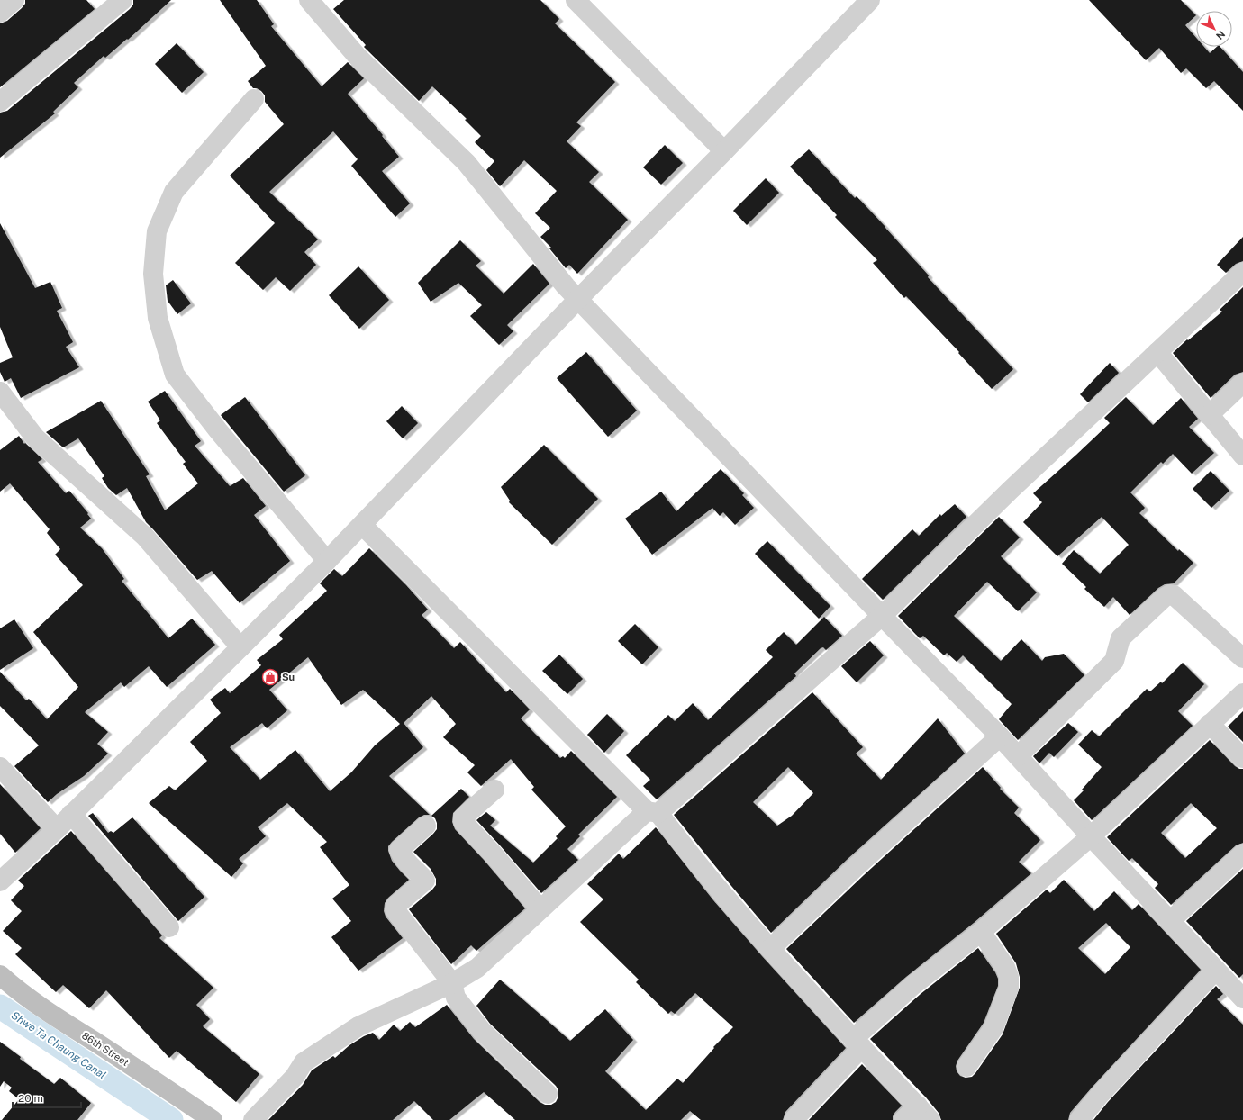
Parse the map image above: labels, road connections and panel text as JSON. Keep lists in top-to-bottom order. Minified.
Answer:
{"streets":{"main road":["86th Street"]},"water":["Shwe Ta Chaung Canal"],"places":{"shop":["Su"]},"scale_bar":"20 m","north":"bottom right"}
